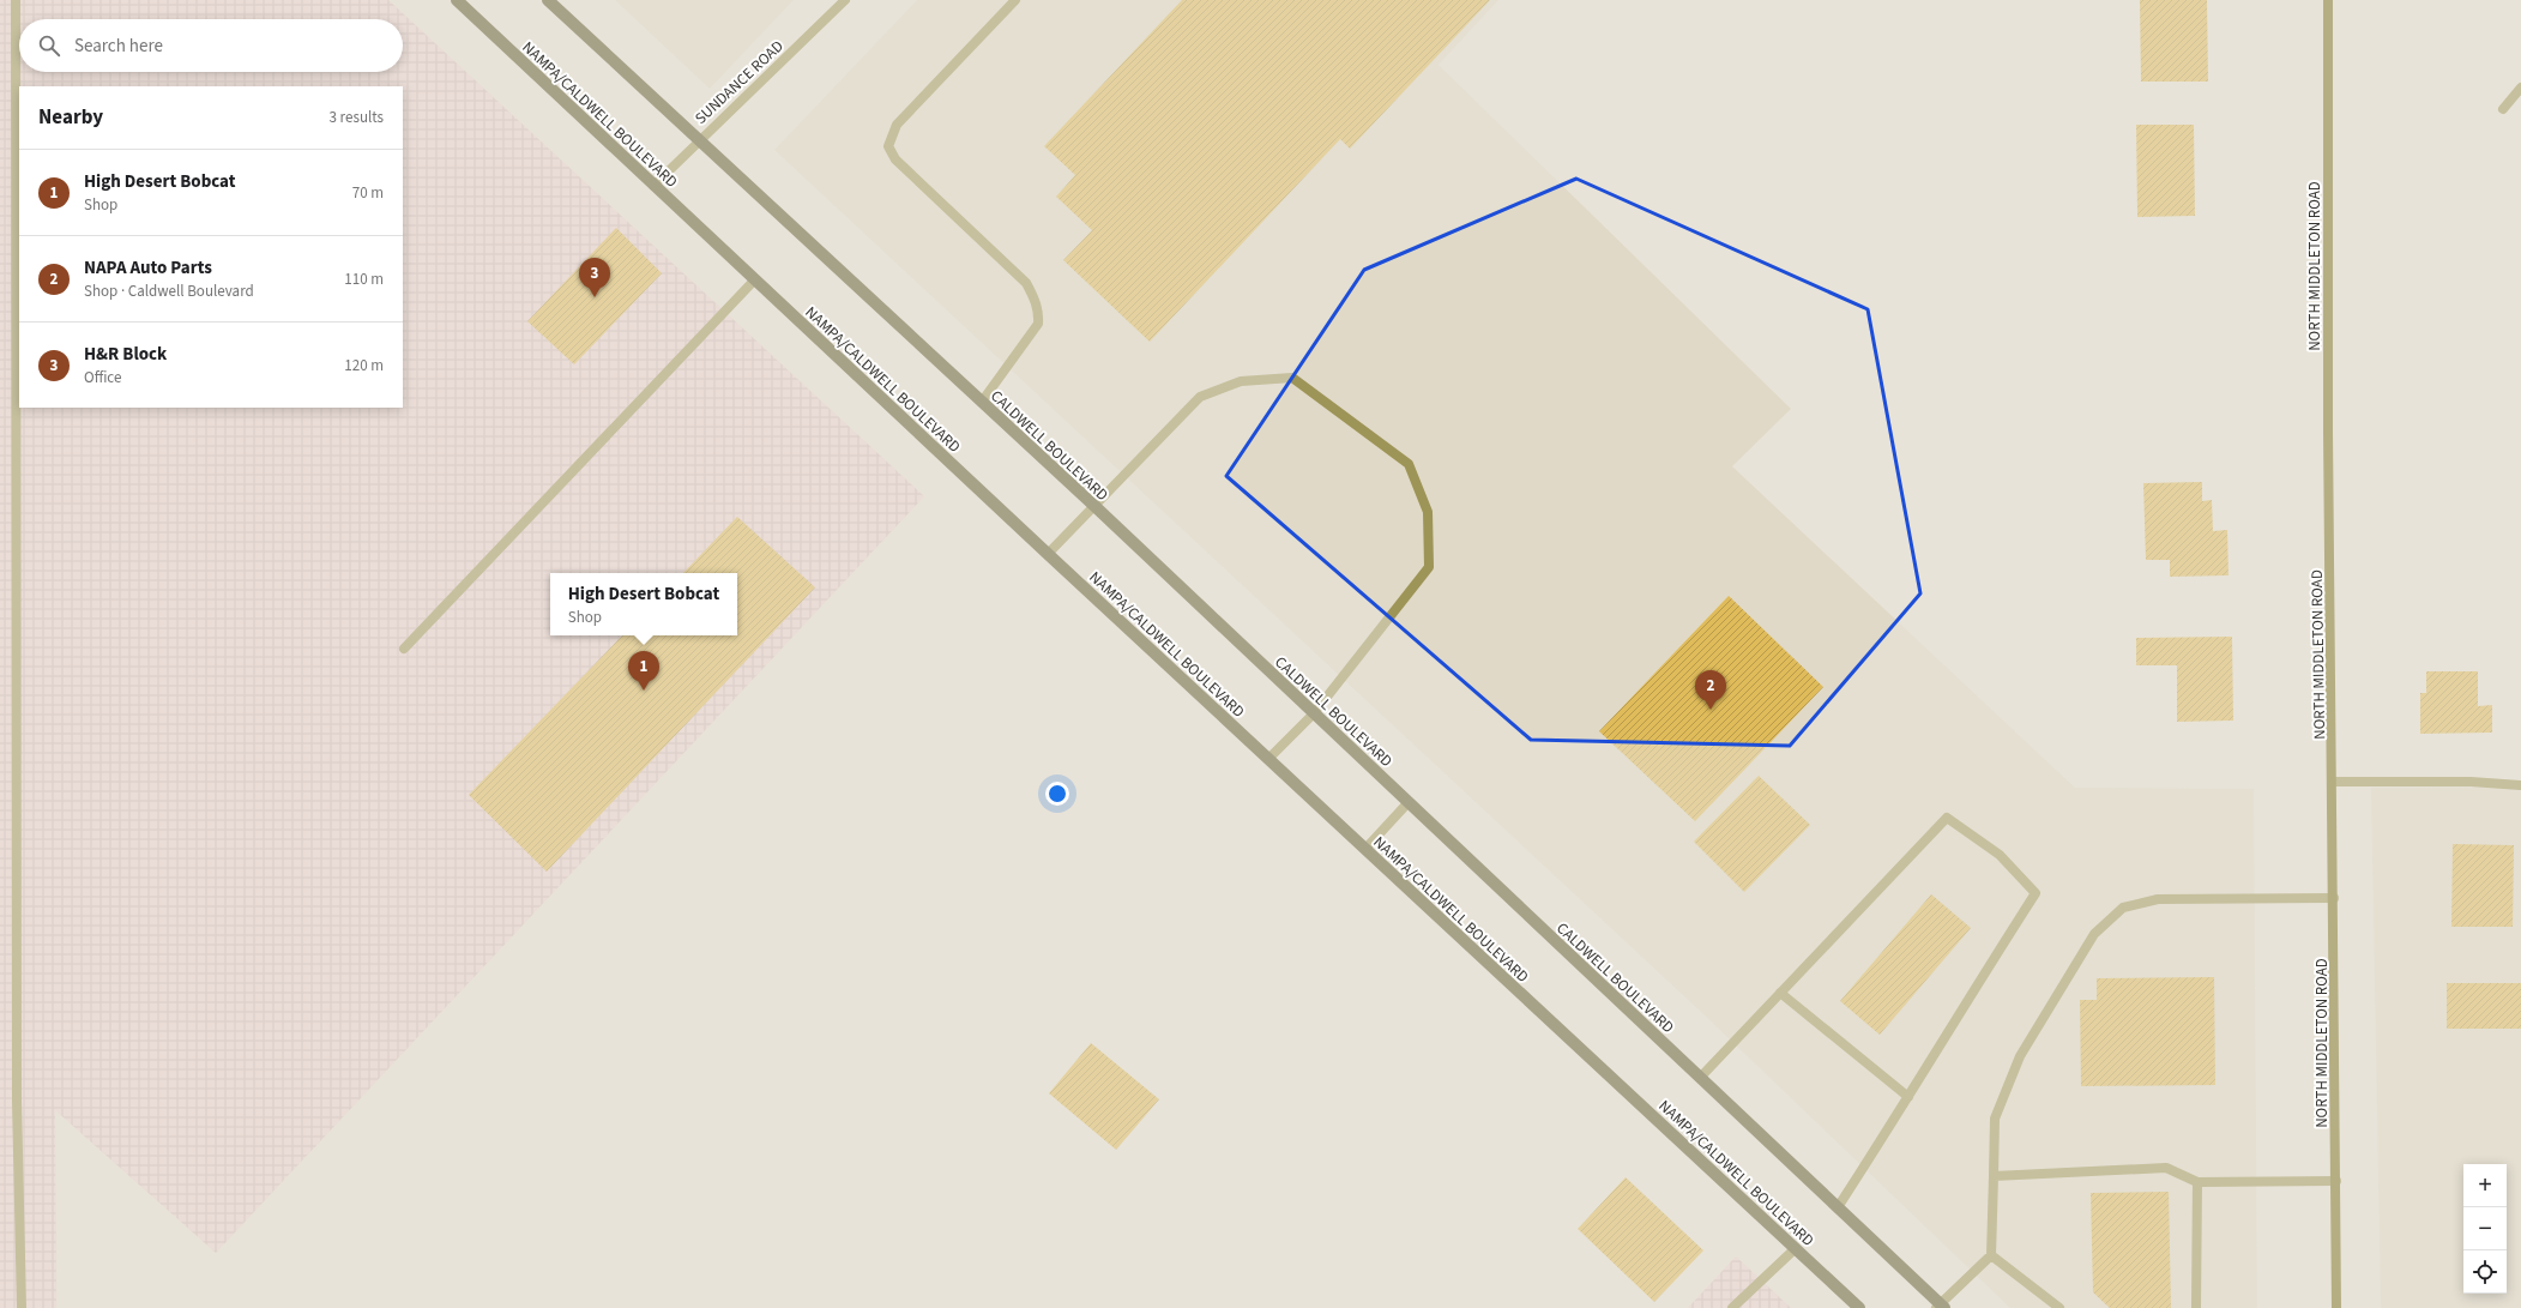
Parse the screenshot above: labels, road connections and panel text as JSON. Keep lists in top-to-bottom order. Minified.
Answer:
{"streets":{"main road":["NAMPA/CALDWELL BOULEVARD","CALDWELL BOULEVARD"],"street":["SUNDANCE ROAD","NORTH MIDDLETON ROAD"]},"crossings":[["SUNDANCE ROAD","NAMPA/CALDWELL BOULEVARD"],["SUNDANCE ROAD","CALDWELL BOULEVARD"]],"page":{"search":"Search here","heading":["Nearby","3 results"],"list":[{"mark":"1","name":"High Desert Bobcat","note":"Shop","value":"70 m"},{"mark":"2","name":"NAPA Auto Parts","note":"Shop · Caldwell Boulevard","value":"110 m"},{"mark":"3","name":"H&R Block","note":"Office","value":"120 m"}],"pins":["3","1","2"],"popup":["High Desert Bobcat","Shop"],"map_buttons":["+","−"]}}
